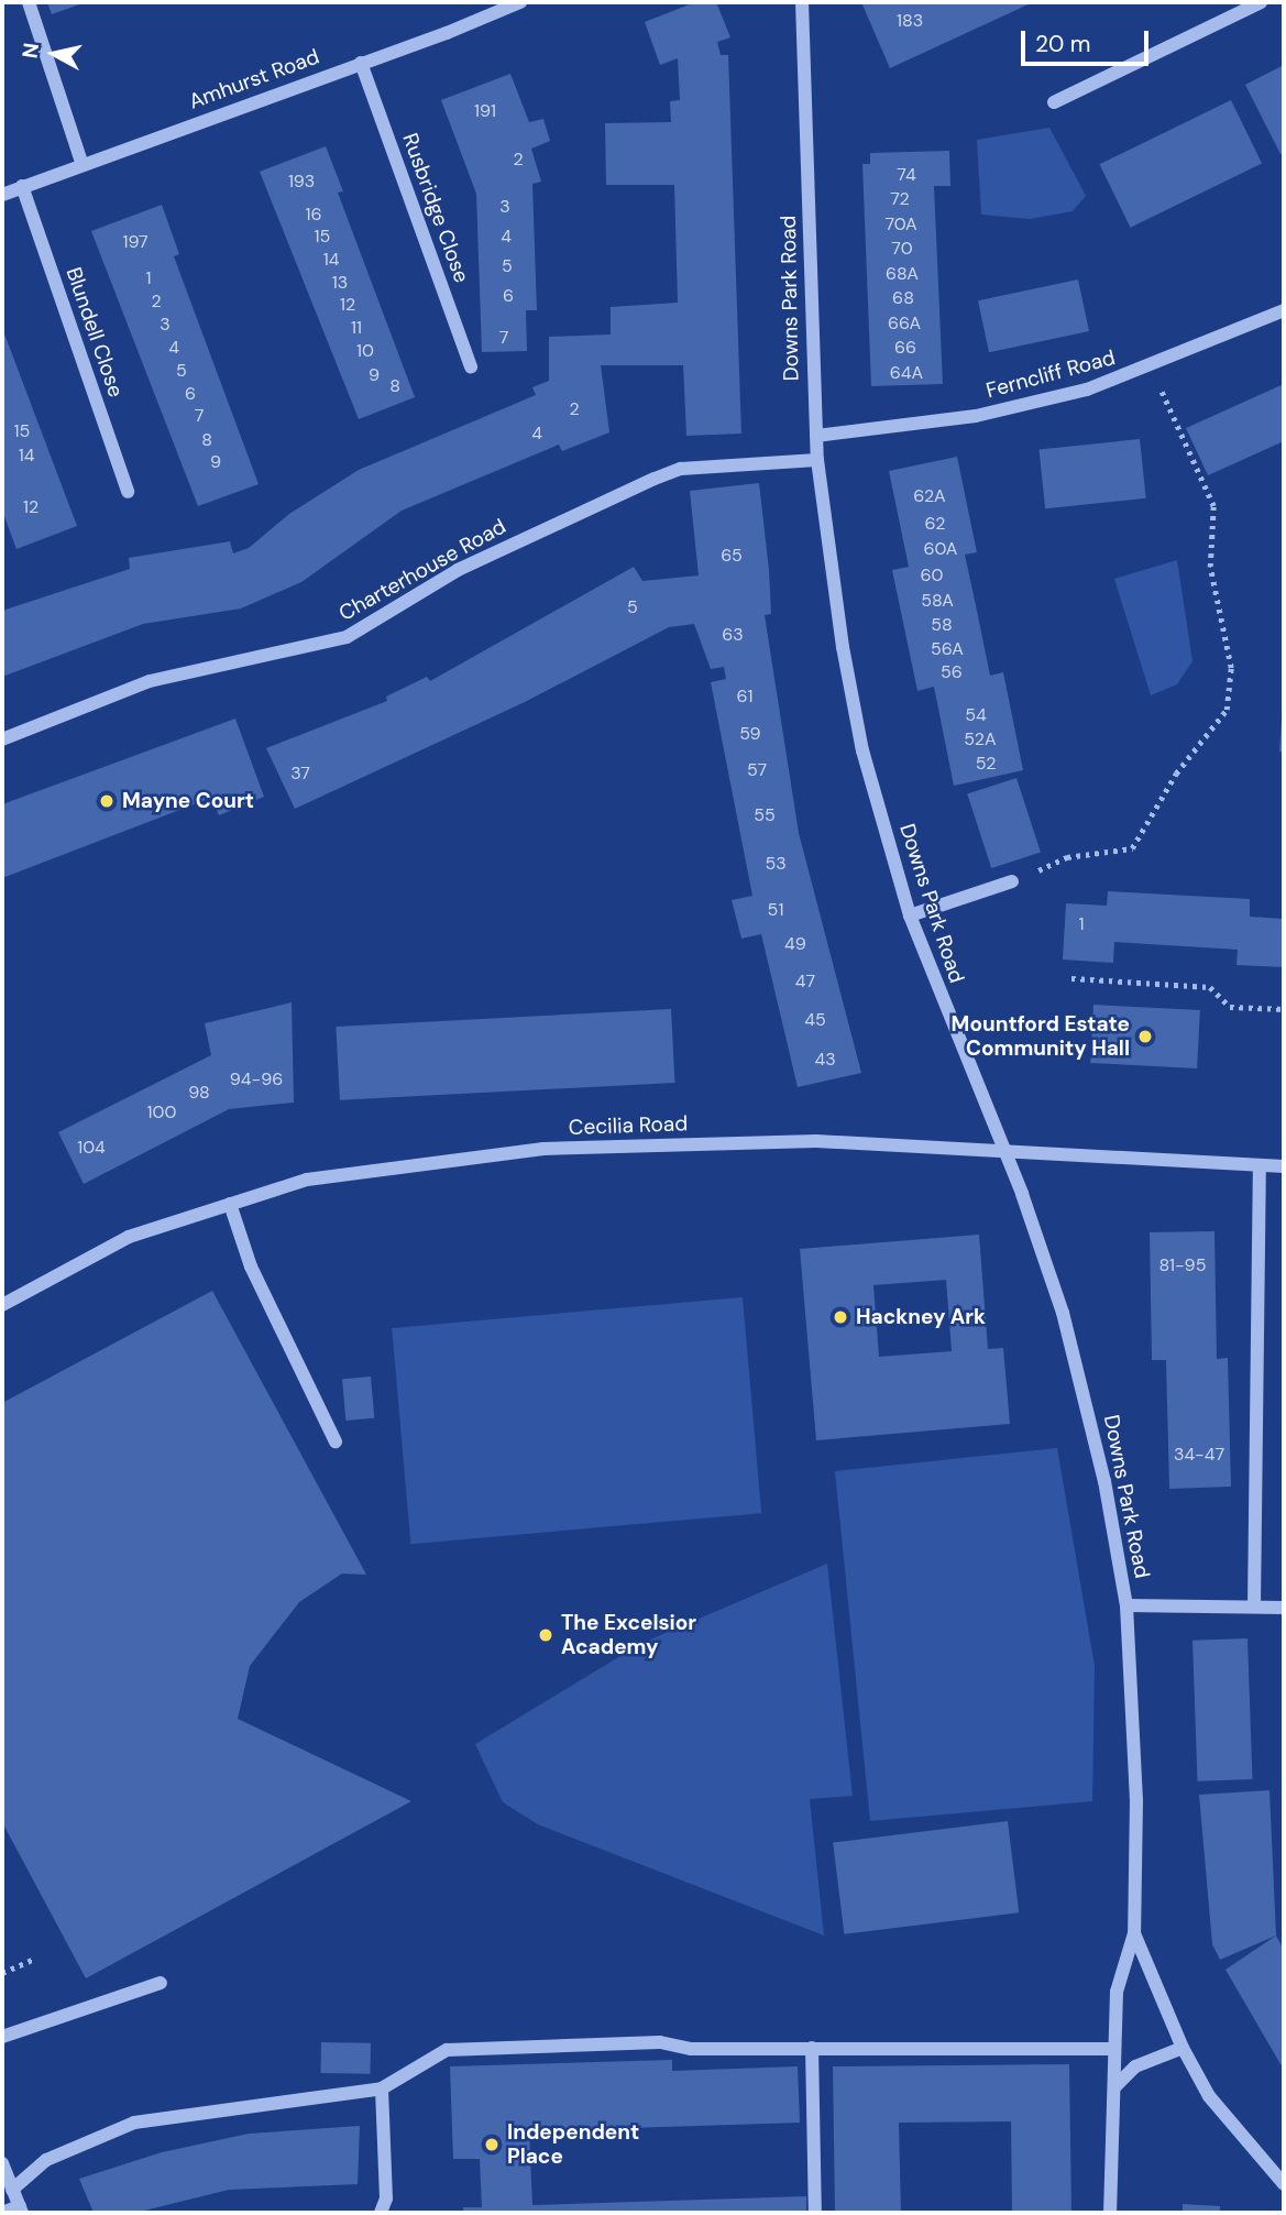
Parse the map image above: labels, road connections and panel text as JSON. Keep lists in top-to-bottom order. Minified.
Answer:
{"streets":{"street":["Amhurst Road","Rusbridge Close","Downs Park Road","Blundell Close","Ferncliff Road","Charterhouse Road","Cecilia Road"]},"crossings":[["Amhurst Road","Rusbridge Close"],["Amhurst Road","Blundell Close"],["Downs Park Road","Ferncliff Road"],["Downs Park Road","Charterhouse Road"],["Downs Park Road","Cecilia Road"]],"places":["Mayne Court","Mountford Estate Community Hall","Hackney Ark","The Excelsior Academy","Independent Place"],"house_numbers":["183","191","2","74","193","72","3","16","70A","15","4","197","70","14","5","68A","1","13","6","68","2","12","66A","3","11","7","4","66","10","5","64A","9","8","6","2","7","15","4","8","14","9","62A","12","62","60A","65","60","58A","5","58","63","56A","56","61","54","59","52A","52","57","37","55","53","51","1","49","47","45","43","94-96","98","100","104","81-95","34-47"],"scale_bar":"20 m","north":"left"}
